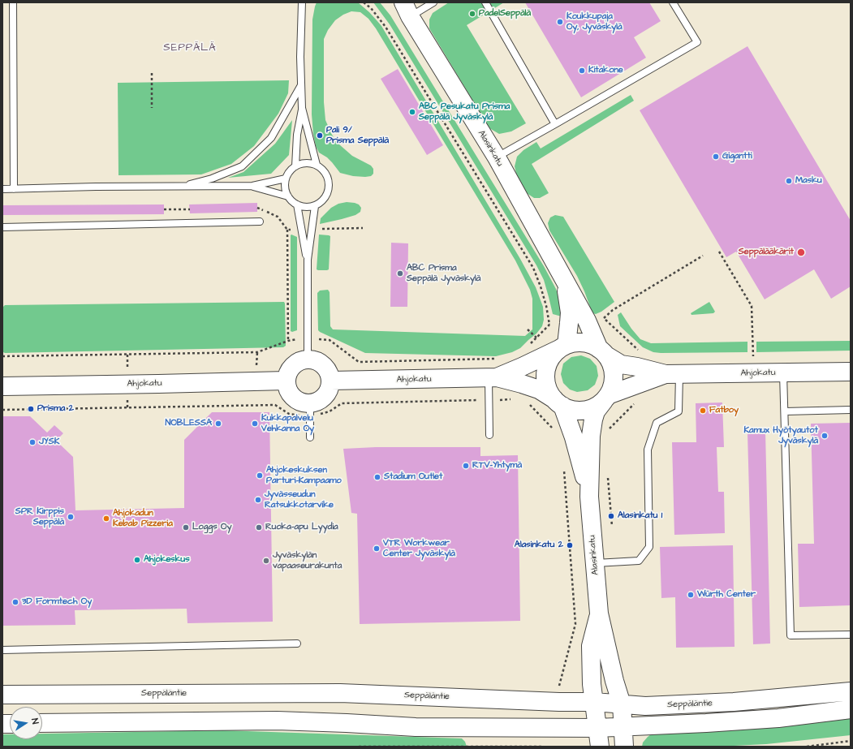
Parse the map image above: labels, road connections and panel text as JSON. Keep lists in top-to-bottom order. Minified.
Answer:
{"streets":{"street":["Alasinkatu","Ahjokatu","Seppäläntie"]},"crossings":[["Alasinkatu","Ahjokatu"],["Alasinkatu","Seppäläntie"]],"districts":["SEPPÄLÄ"],"places":["PadelSeppälä","Koukkupaja Oy, Jyväskylä","Kitakone","ABC Pesukatu Prisma Seppälä Jyväskylä","Pali 9/ Prisma Seppälä","Gigantti","Masku","Seppälääkärit","ABC Prisma Seppälä Jyväskylä","Prisma 2","Fatboy","NOBLESSA","Kukkapalvelu Vehkanna Oy","Kamux Hyötyautot Jyväskylä","JYSK","RTV-Yhtymä","Ahjokeskuksen Parturi-Kampaamo","Stadium Outlet","Jyvässeudun Ratsukkotarvike","Alasinkatu 1","SPR Kirppis Seppälä","Ahjokadun Kebab Pizzeria","Loggs Oy","Ruoka-apu Lyydia","Alasinkatu 2","VTR Workwear Center Jyväskylä","Ahjokeskus","Jyväskylän vapaaseurakunta","Würth Center","3D Formtech Oy"],"north":"right"}
